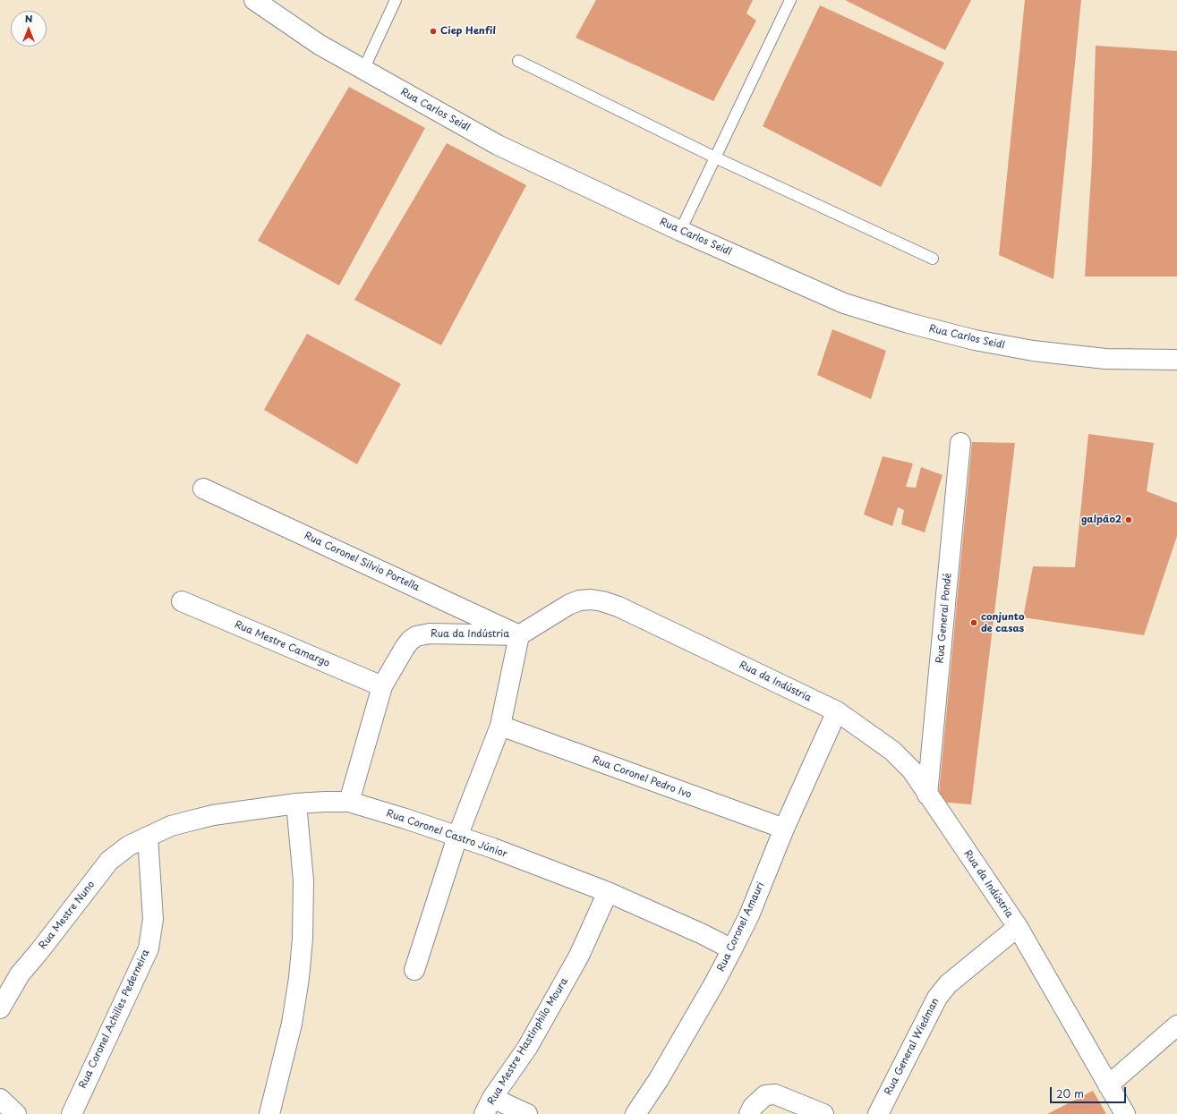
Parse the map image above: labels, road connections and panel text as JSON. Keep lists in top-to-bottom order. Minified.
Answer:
{"streets":{"street":["Rua Carlos Seidl","Rua Coronel Silvio Portella","Rua General Pondé","Rua da Indústria","Rua Mestre Camargo","Rua Coronel Pedro Ivo","Rua Coronel Castro Júnior","Rua Mestre Nuno","Rua Coronel Amauri","Rua Coronel Achilles Pederneira","Rua Mestre Hastinphilo Moura","Rua General Wiedman"]},"crossings":[["Rua Coronel Silvio Portella","Rua da Indústria"],["Rua General Pondé","Rua da Indústria"],["Rua da Indústria","Rua Mestre Camargo"],["Rua da Indústria","Rua Coronel Castro Júnior"],["Rua da Indústria","Rua Coronel Amauri"],["Rua da Indústria","Rua General Wiedman"],["Rua Coronel Pedro Ivo","Rua Coronel Amauri"],["Rua Coronel Castro Júnior","Rua Mestre Nuno"],["Rua Coronel Castro Júnior","Rua Coronel Amauri"],["Rua Coronel Castro Júnior","Rua Coronel Achilles Pederneira"],["Rua Coronel Castro Júnior","Rua Mestre Hastinphilo Moura"],["Rua Mestre Nuno","Rua Coronel Achilles Pederneira"]],"places":["Ciep Henfil","galpão2","conjunto de casas"],"scale_bar":"20 m","north":"top"}
